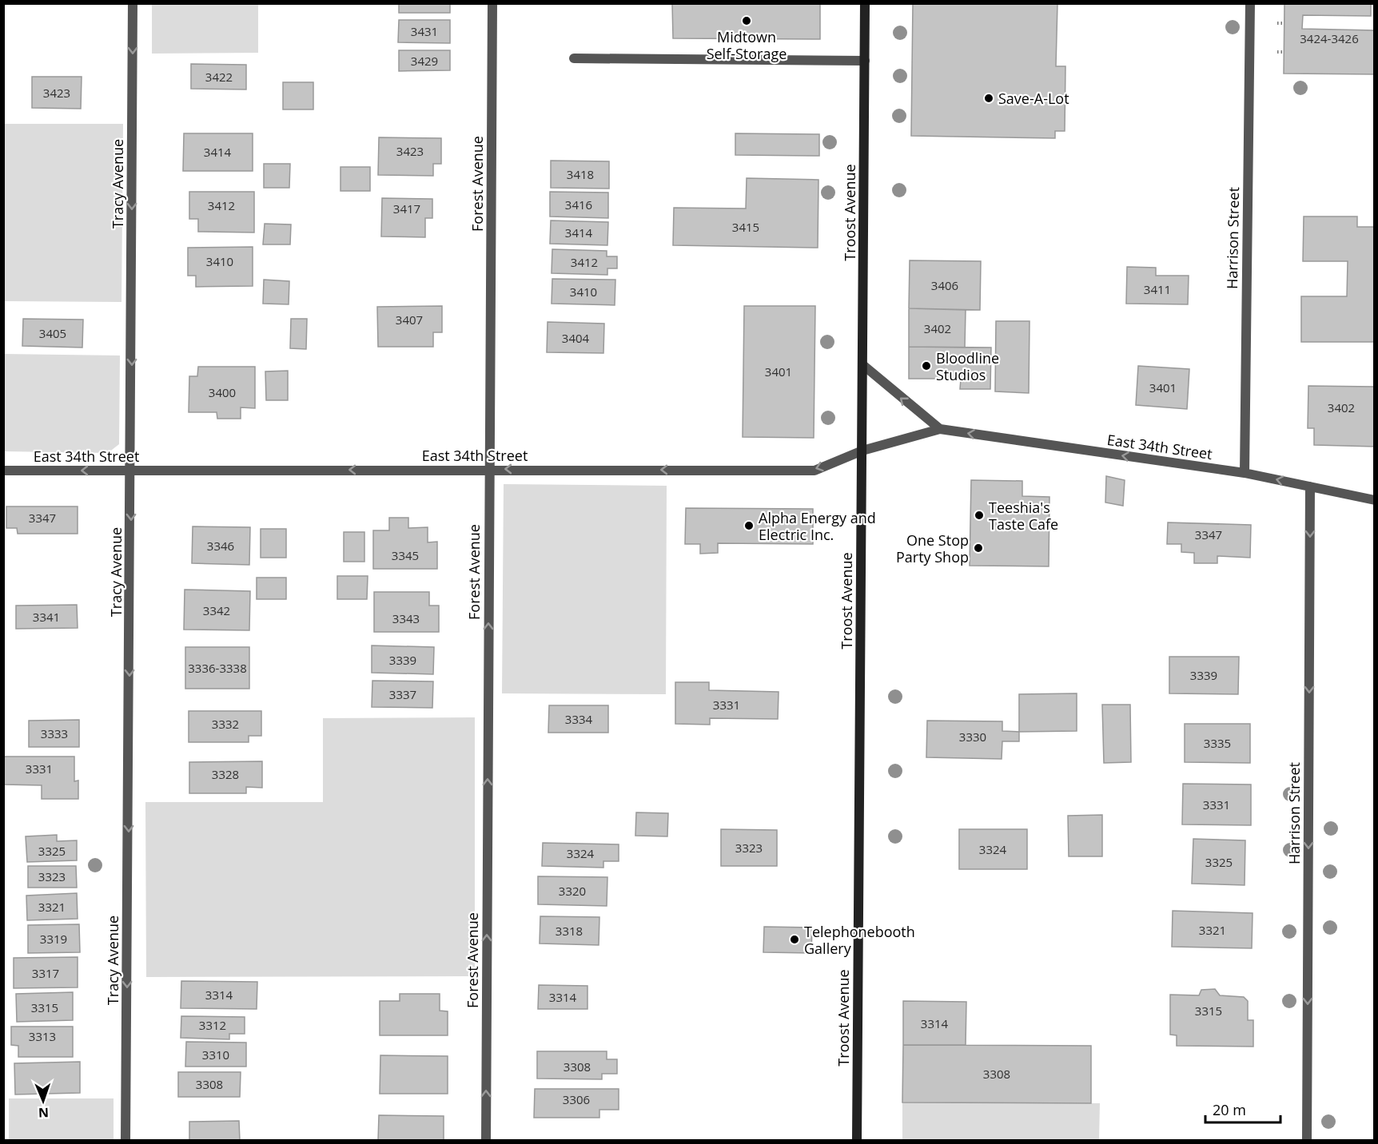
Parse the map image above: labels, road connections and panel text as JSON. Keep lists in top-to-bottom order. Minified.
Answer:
{"streets":{"main road":["Troost Avenue"],"street":["Tracy Avenue","Forest Avenue","Harrison Street","East 34th Street"]},"crossings":[["Tracy Avenue","East 34th Street"],["Forest Avenue","East 34th Street"],["Troost Avenue","East 34th Street"],["Harrison Street","East 34th Street"]],"one_way":["Tracy Avenue","Forest Avenue","Harrison Street","East 34th Street"],"places":["Midtown Self-Storage","Save-A-Lot","Bloodline Studios","Teeshia's Taste Cafe","Alpha Energy and Electric Inc.","One Stop Party Shop","Telephonebooth Gallery"],"house_numbers":["3431","3424-3426","3429","3422","3423","3423","3414","3418","3416","3412","3417","3415","3414","3410","3412","3406","3411","3410","3407","3402","3405","3404","3401","3401","3400","3402","3347","3347","3346","3345","3342","3341","3343","3339","3336-3338","3339","3337","3331","3334","3332","3333","3330","3335","3331","3328","3331","3323","3324","3325","3324","3325","3323","3320","3321","3321","3318","3319","3317","3314","3314","3315","3315","3314","3312","3313","3310","3308","3308","3308","3306"],"scale_bar":"20 m","north":"bottom"}
